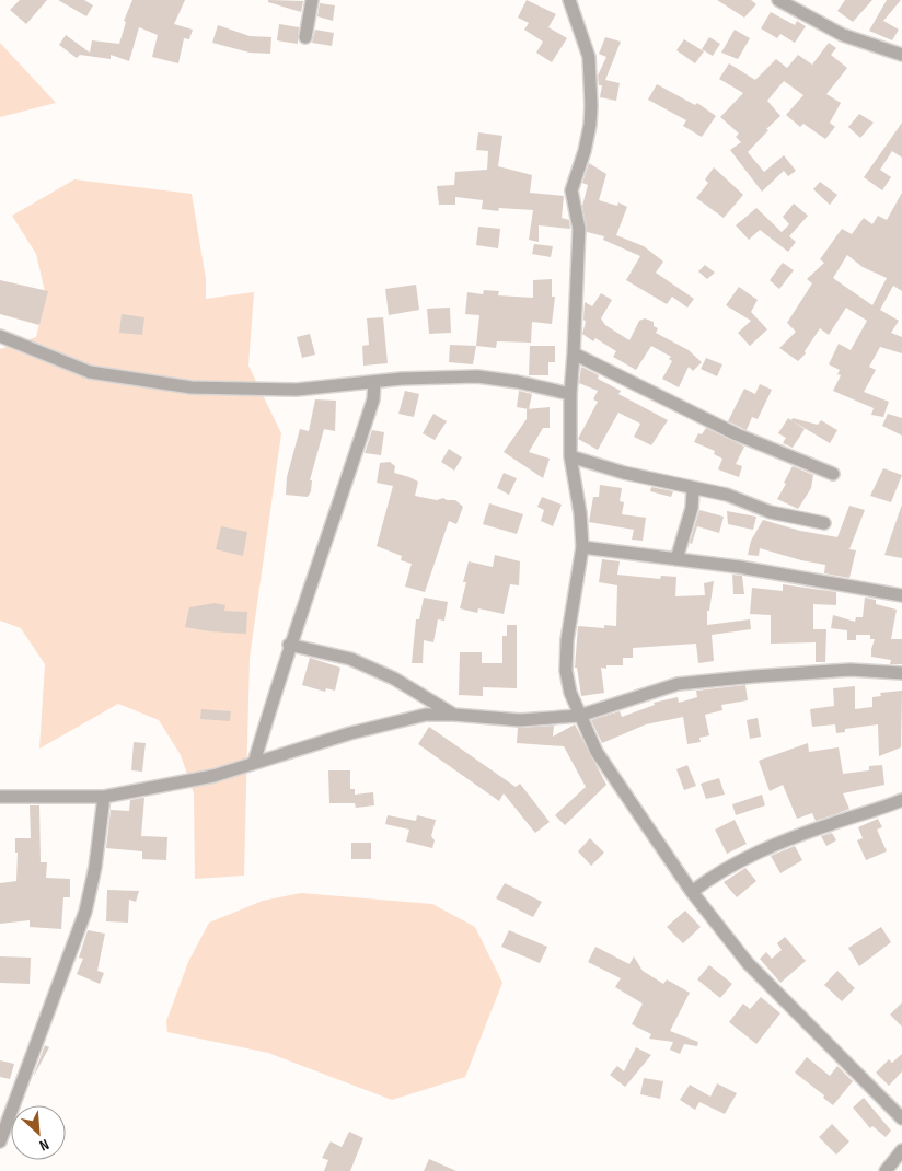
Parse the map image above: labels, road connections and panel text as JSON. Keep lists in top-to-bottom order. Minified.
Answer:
{"north":"bottom right"}
